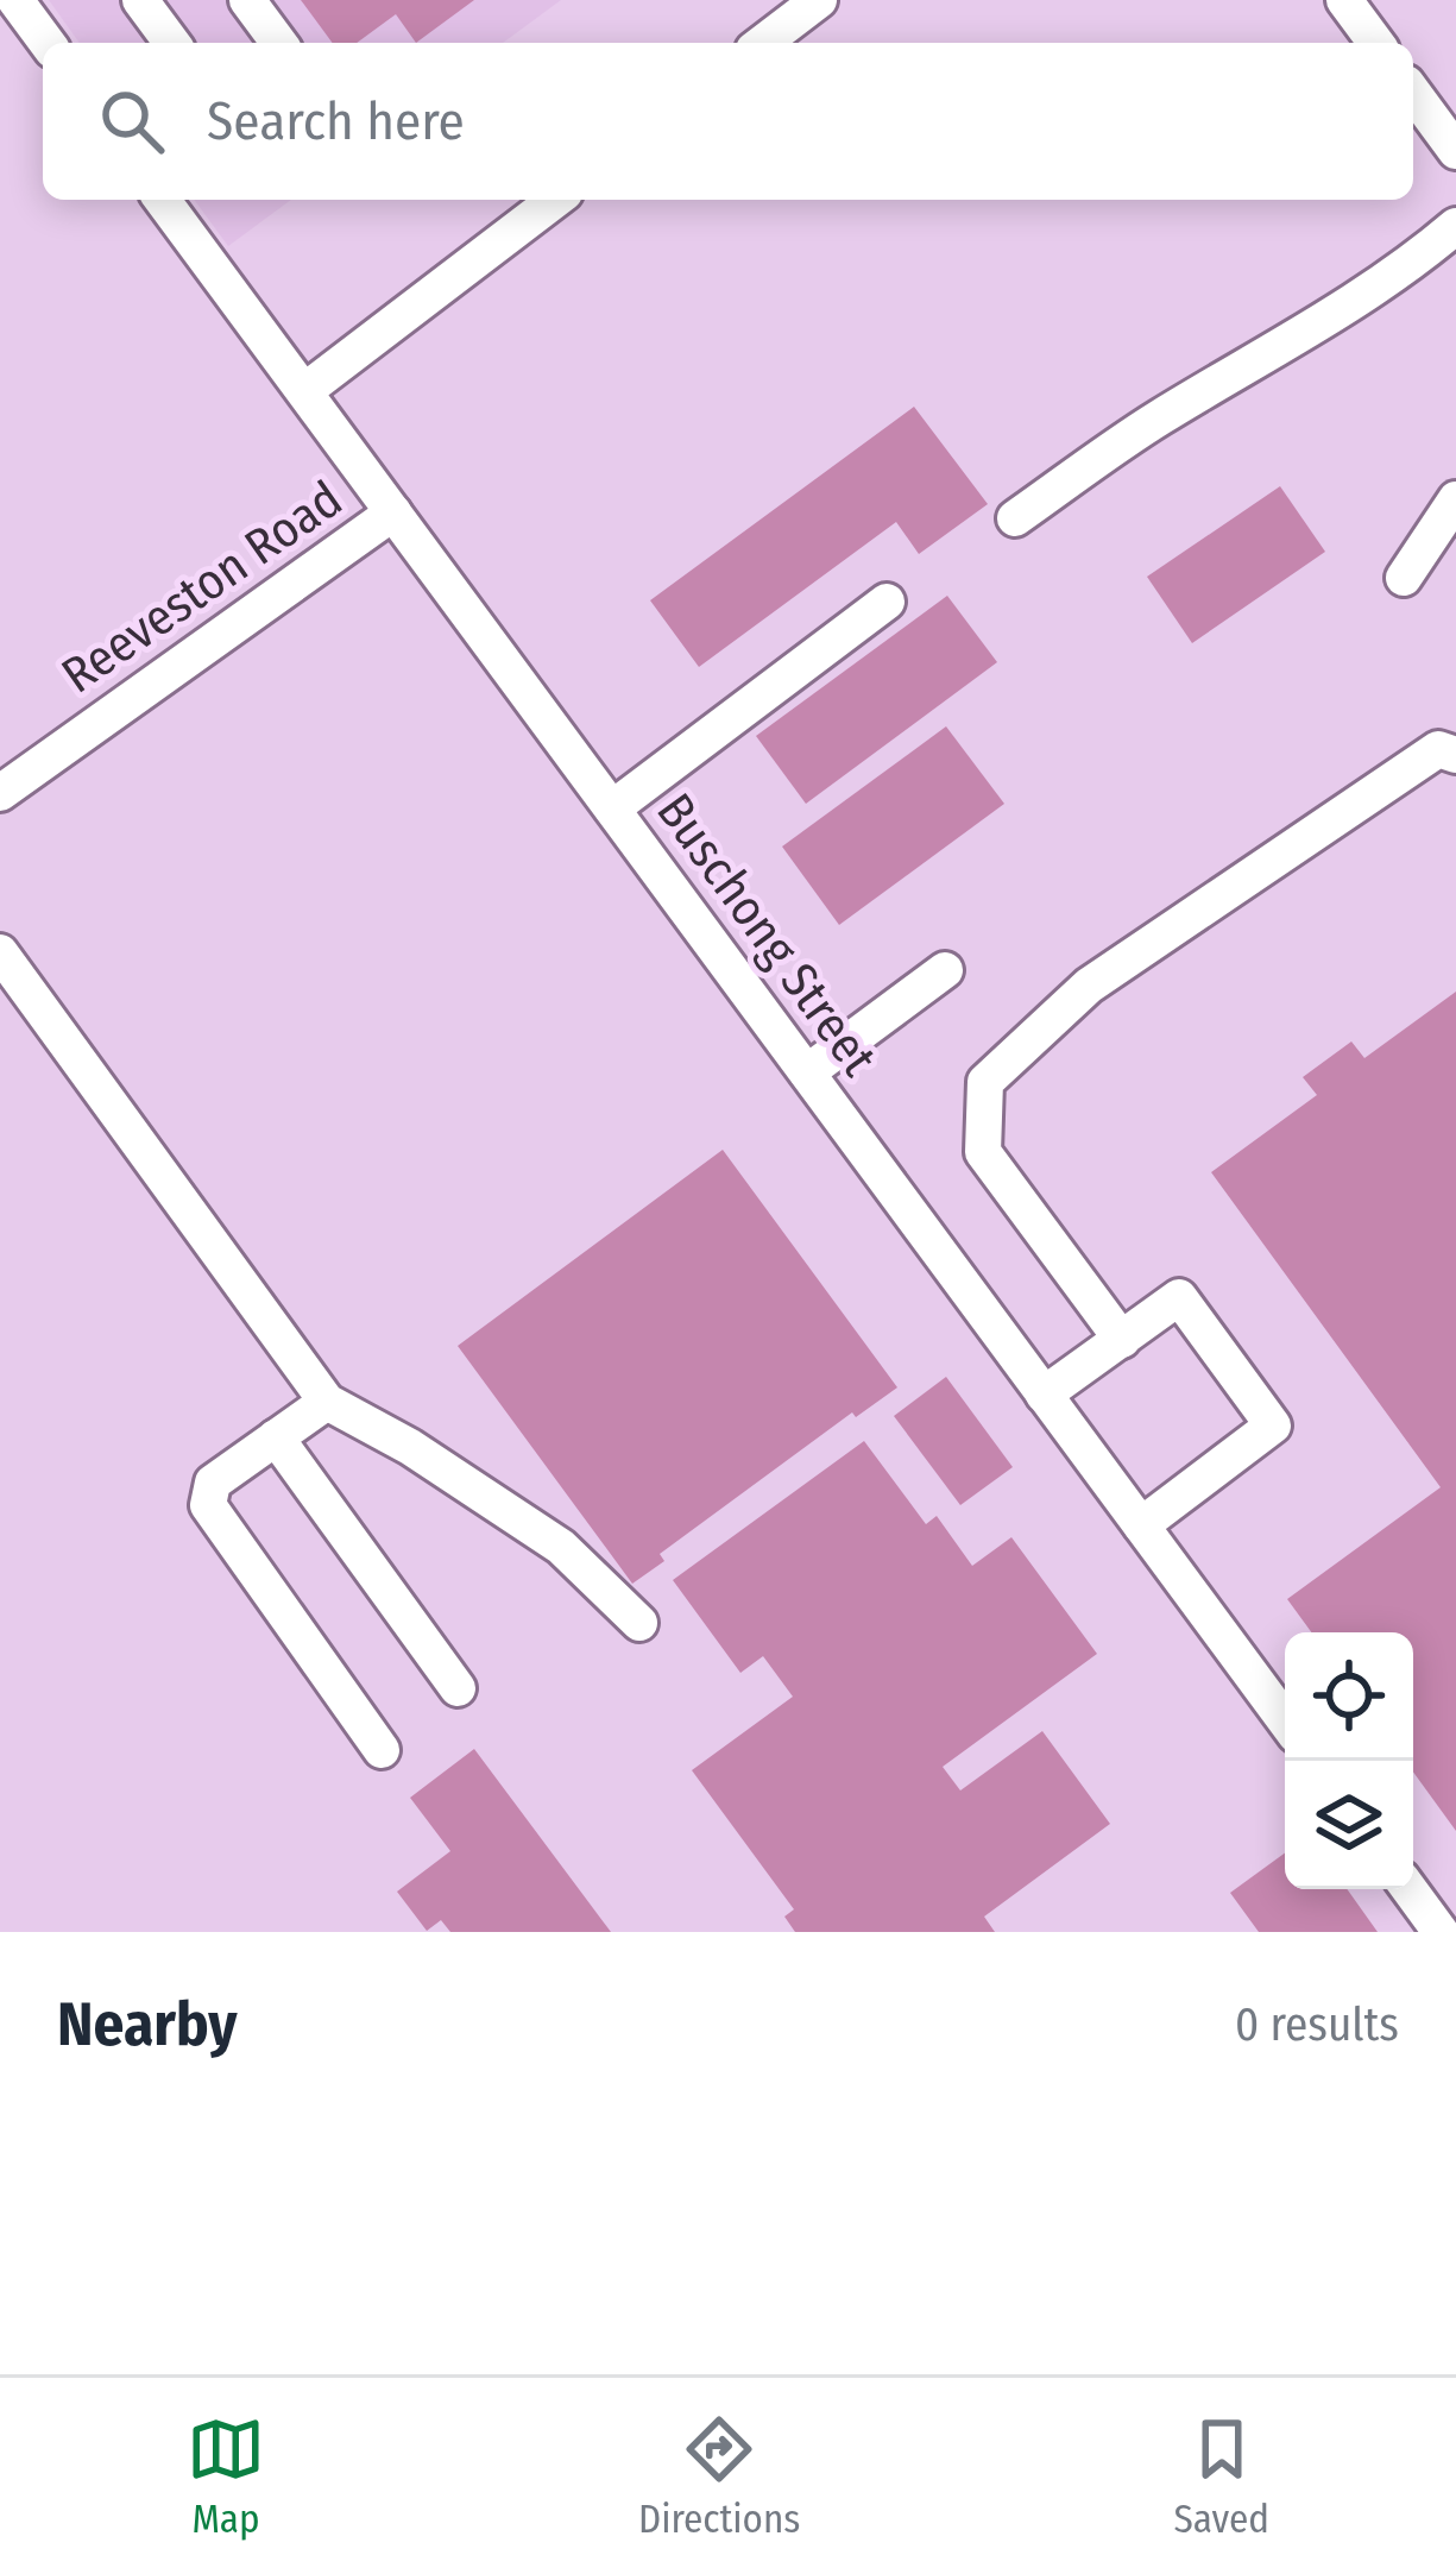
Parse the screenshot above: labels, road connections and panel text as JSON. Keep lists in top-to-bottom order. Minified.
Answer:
{"streets":{"street":["Reeveston Road","Buschong Street"]},"crossings":[["Reeveston Road","Buschong Street"]],"page":{"search":"Search here","heading":["Nearby","0 results"],"nav":["Map","Directions","Saved"]}}
